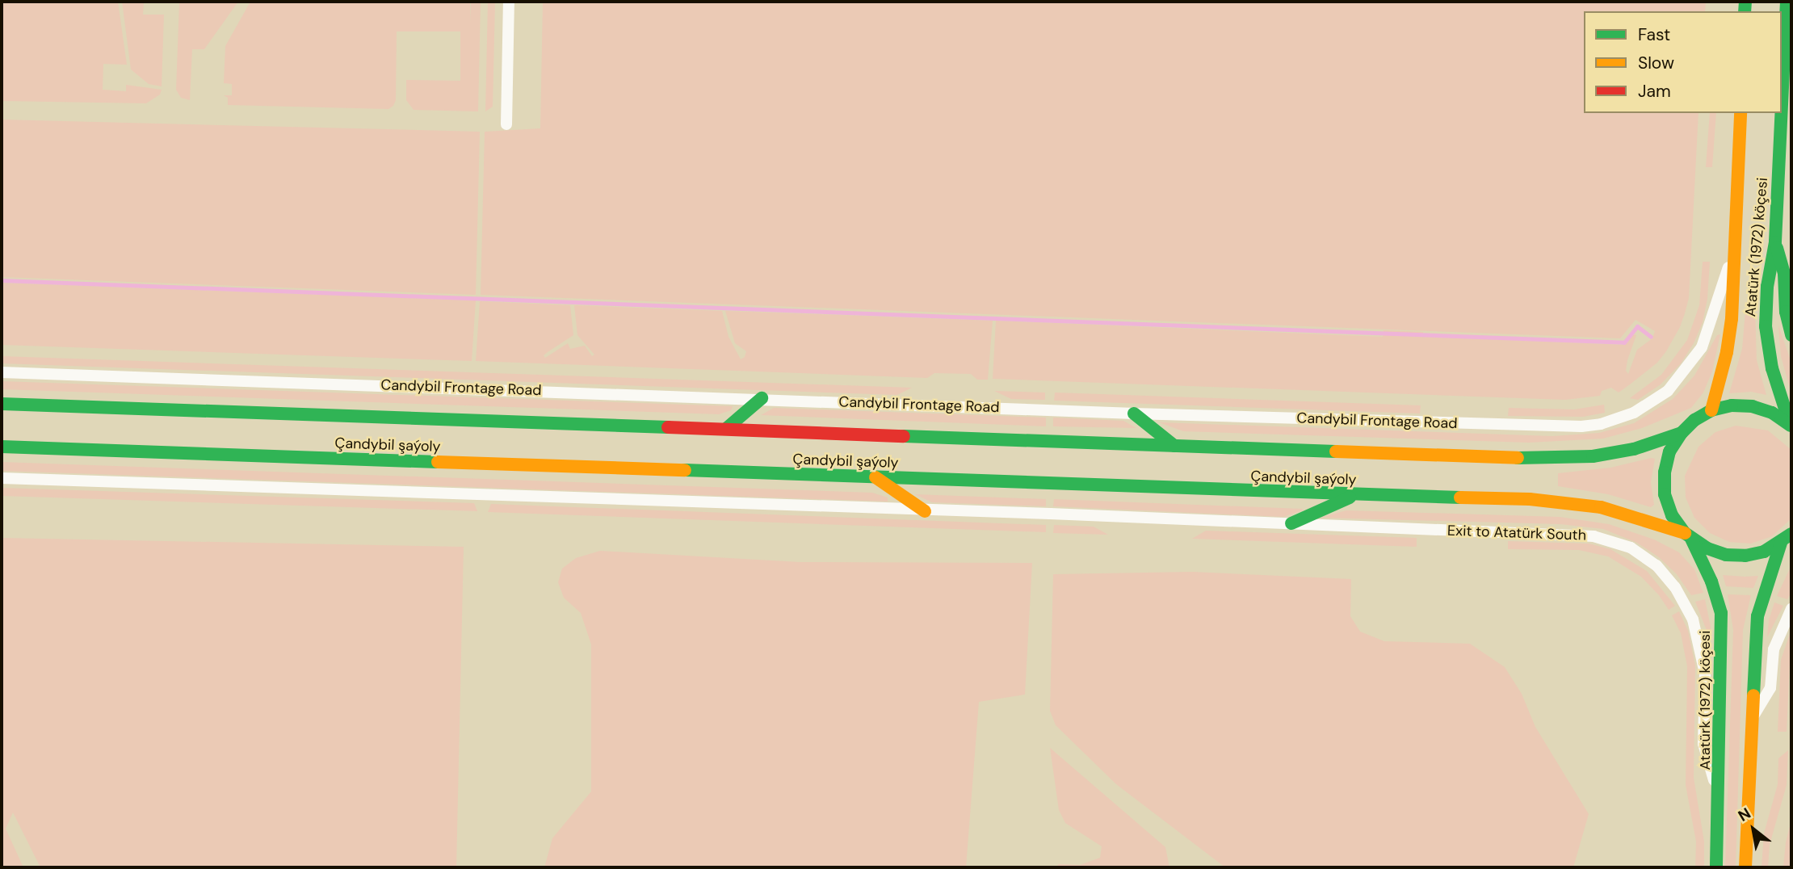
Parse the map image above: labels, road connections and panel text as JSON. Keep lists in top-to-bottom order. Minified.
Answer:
{"streets":{"main road":["Atatürk (1972) köçesi","Çandybil şaýoly"],"street":["Candybil Frontage Road","Exit to Atatürk South"]},"crossings":[["Atatürk (1972) köçesi","Candybil Frontage Road"],["Atatürk (1972) köçesi","Çandybil şaýoly"],["Atatürk (1972) köçesi","Exit to Atatürk South"]],"legend":["Fast","Slow","Jam"],"north":"top left"}
